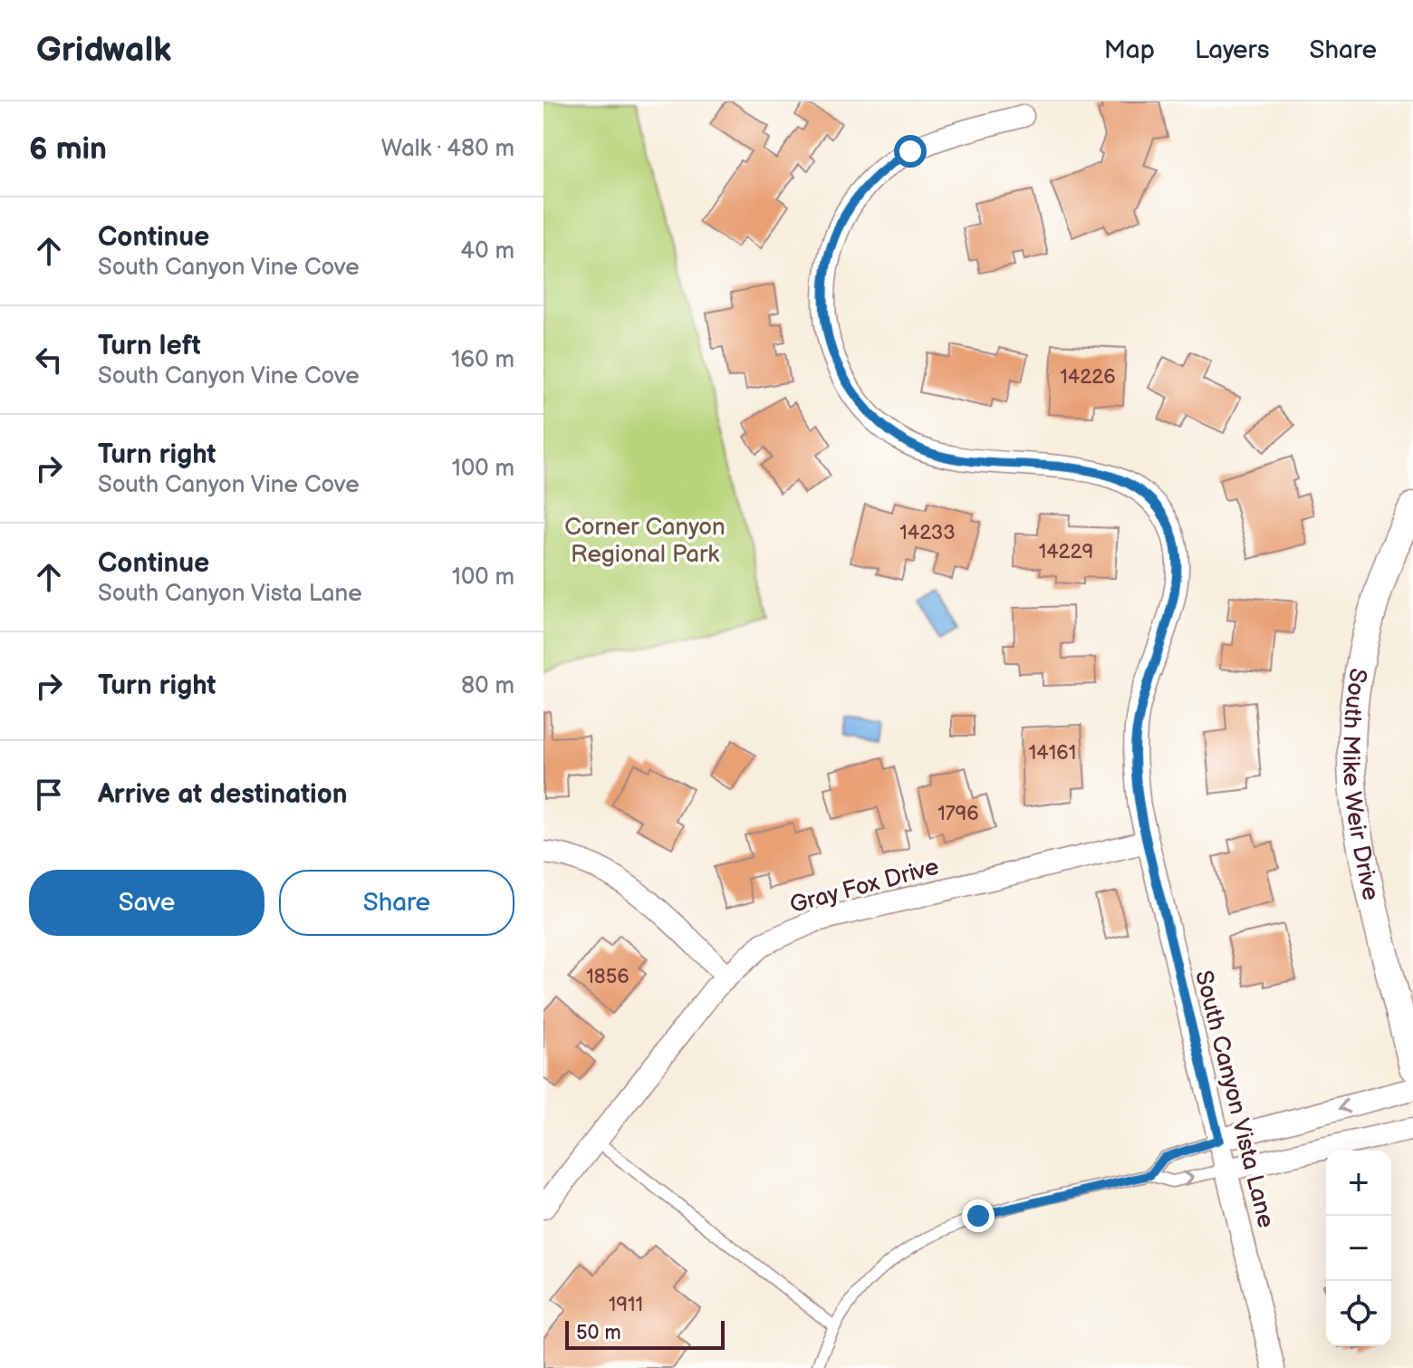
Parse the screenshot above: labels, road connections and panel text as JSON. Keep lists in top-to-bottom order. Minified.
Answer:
{"streets":{"street":["South Mike Weir Drive","Gray Fox Drive","South Canyon Vista Lane"]},"crossings":[["Gray Fox Drive","South Canyon Vista Lane"]],"parks":["Corner Canyon Regional Park"],"house_numbers":["14226","14233","14229","14161","1796","1856","1911"],"scale_bar":"50 m","page":{"header":"Gridwalk","nav":["Map","Layers","Share"],"heading":["6 min","Walk · 480 m"],"list":[["Continue","South Canyon Vine Cove","40 m"],["Turn left","South Canyon Vine Cove","160 m"],["Turn right","South Canyon Vine Cove","100 m"],["Continue","South Canyon Vista Lane","100 m"],["Turn right","80 m"],"Arrive at destination"],"buttons":["Save","Share"],"map_buttons":["+","−"],"scale":"50 m"}}
